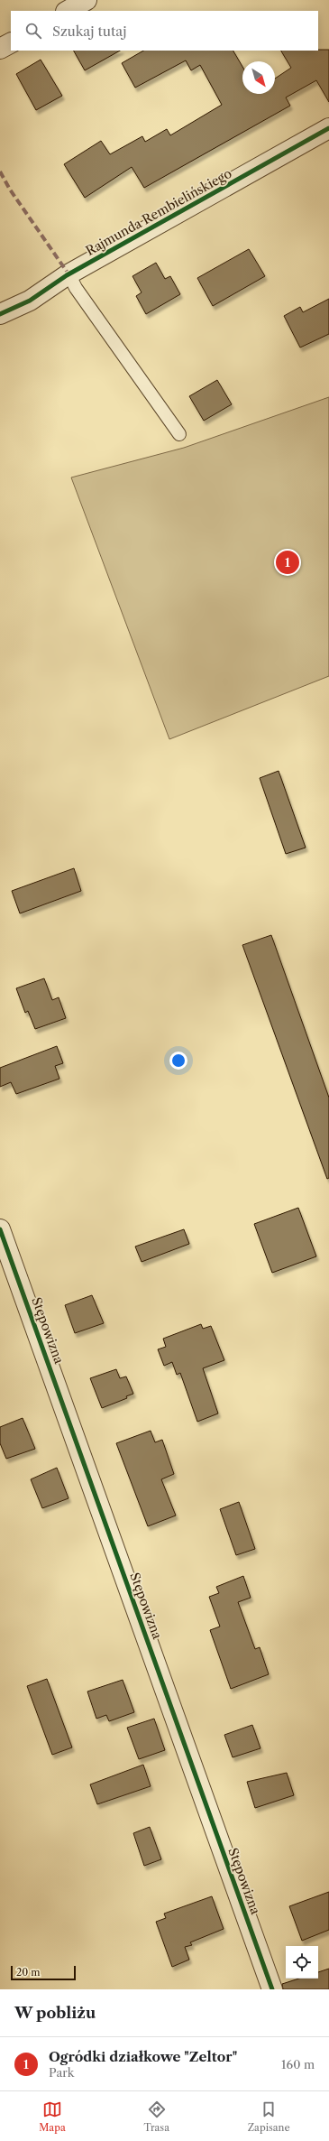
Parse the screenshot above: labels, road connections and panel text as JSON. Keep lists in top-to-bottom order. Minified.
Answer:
{"streets":{"street":["Rajmunda Rembielińskiego","Stępowizna"]},"scale_bar":"20 m","north":"bottom right","page":{"search":"Szukaj tutaj","pins":"1","scale":"20 m","heading":"W pobliżu","list":[{"mark":"1","name":"Ogródki działkowe \"Zeltor\"","note":"Park","value":"160 m"}],"nav":["Mapa","Trasa","Zapisane"]}}
